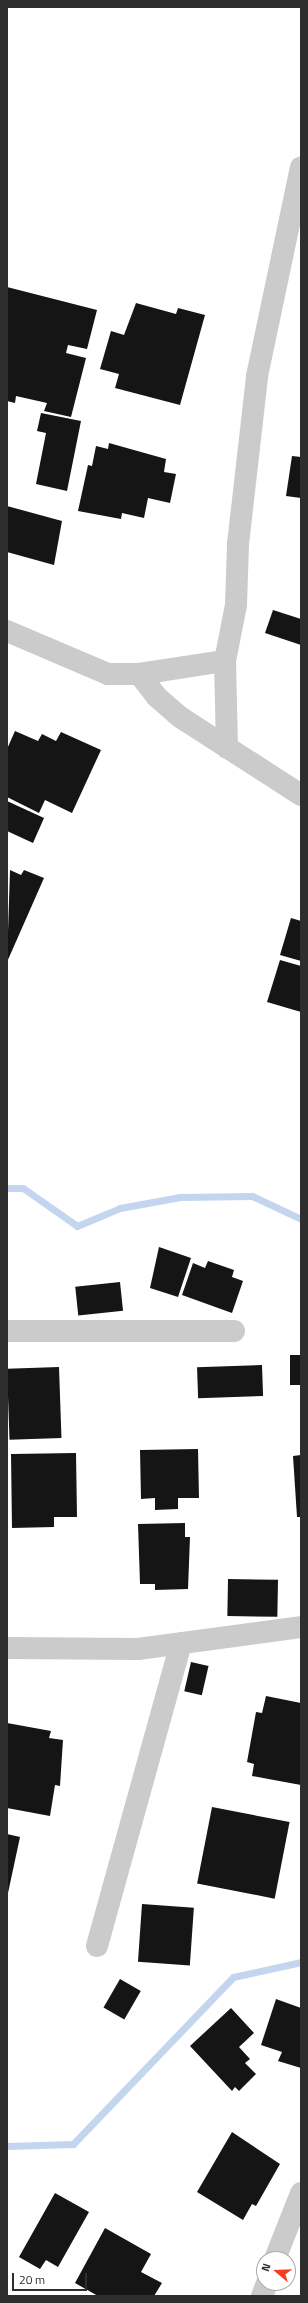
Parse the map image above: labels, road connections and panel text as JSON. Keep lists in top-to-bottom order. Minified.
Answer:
{"scale_bar":"20 m","north":"left"}
